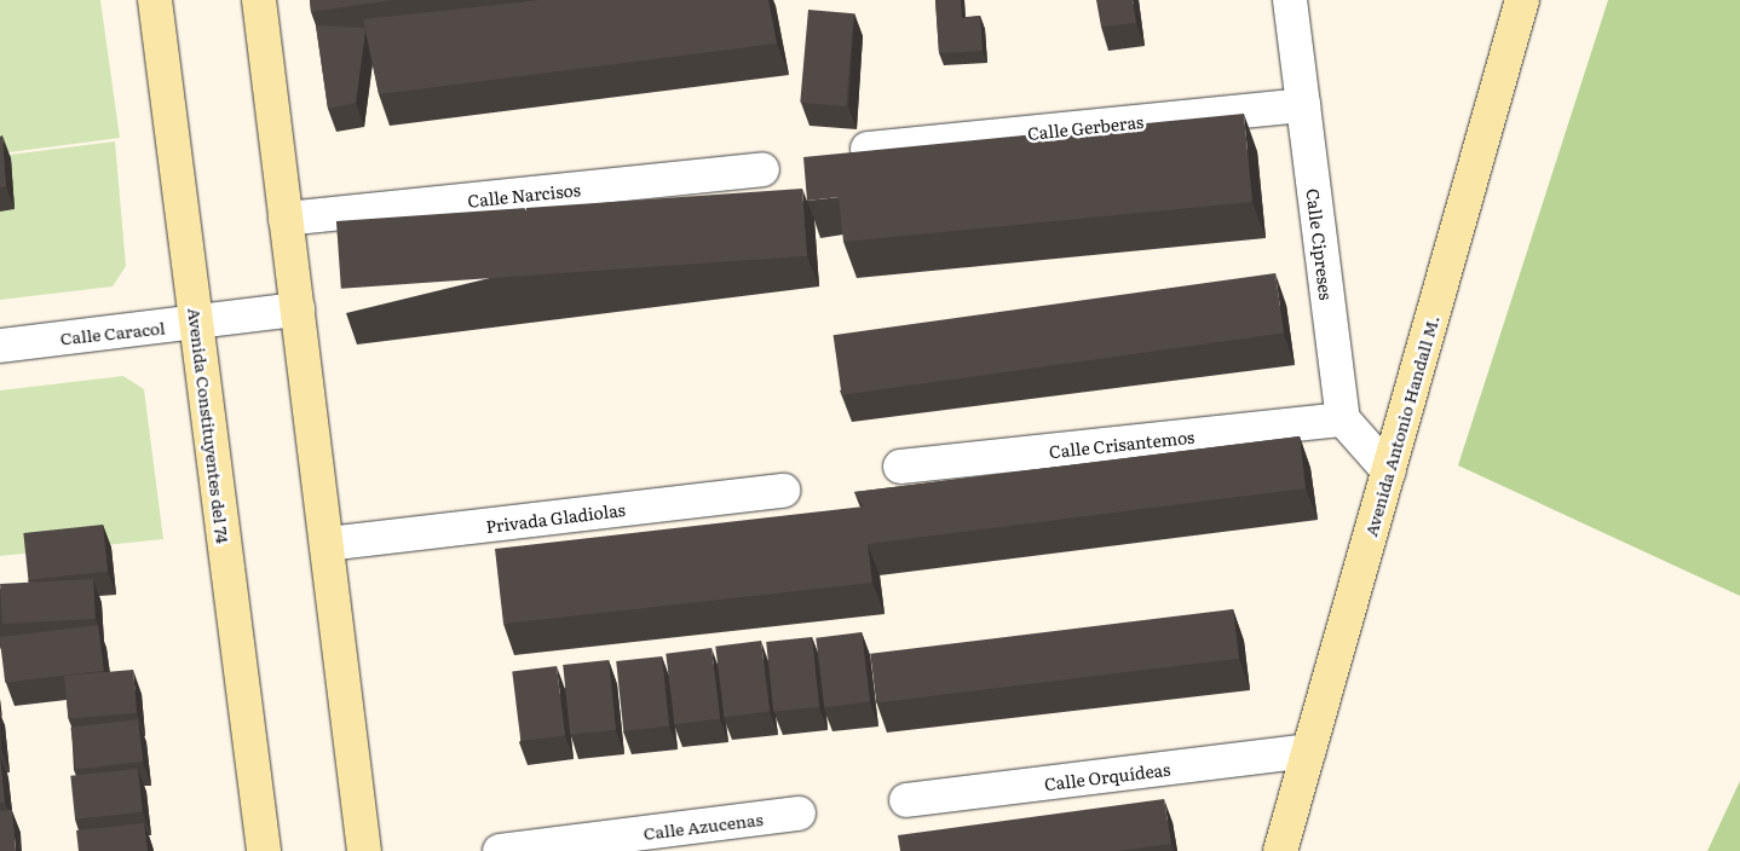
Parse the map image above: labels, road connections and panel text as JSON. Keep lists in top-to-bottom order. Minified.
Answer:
{"streets":{"main road":["Avenida Constituyentes del 74","Avenida Antonio Handall M."],"street":["Calle Gerberas","Calle Narcisos","Calle Cipreses","Calle Caracol","Calle Crisantemos","Privada Gladiolas","Calle Orquídeas","Calle Azucenas"]},"crossings":[["Calle Gerberas","Calle Cipreses"],["Calle Cipreses","Calle Crisantemos"],["Calle Caracol","Avenida Constituyentes del 74"],["Avenida Antonio Handall M.","Calle Orquídeas"]]}
